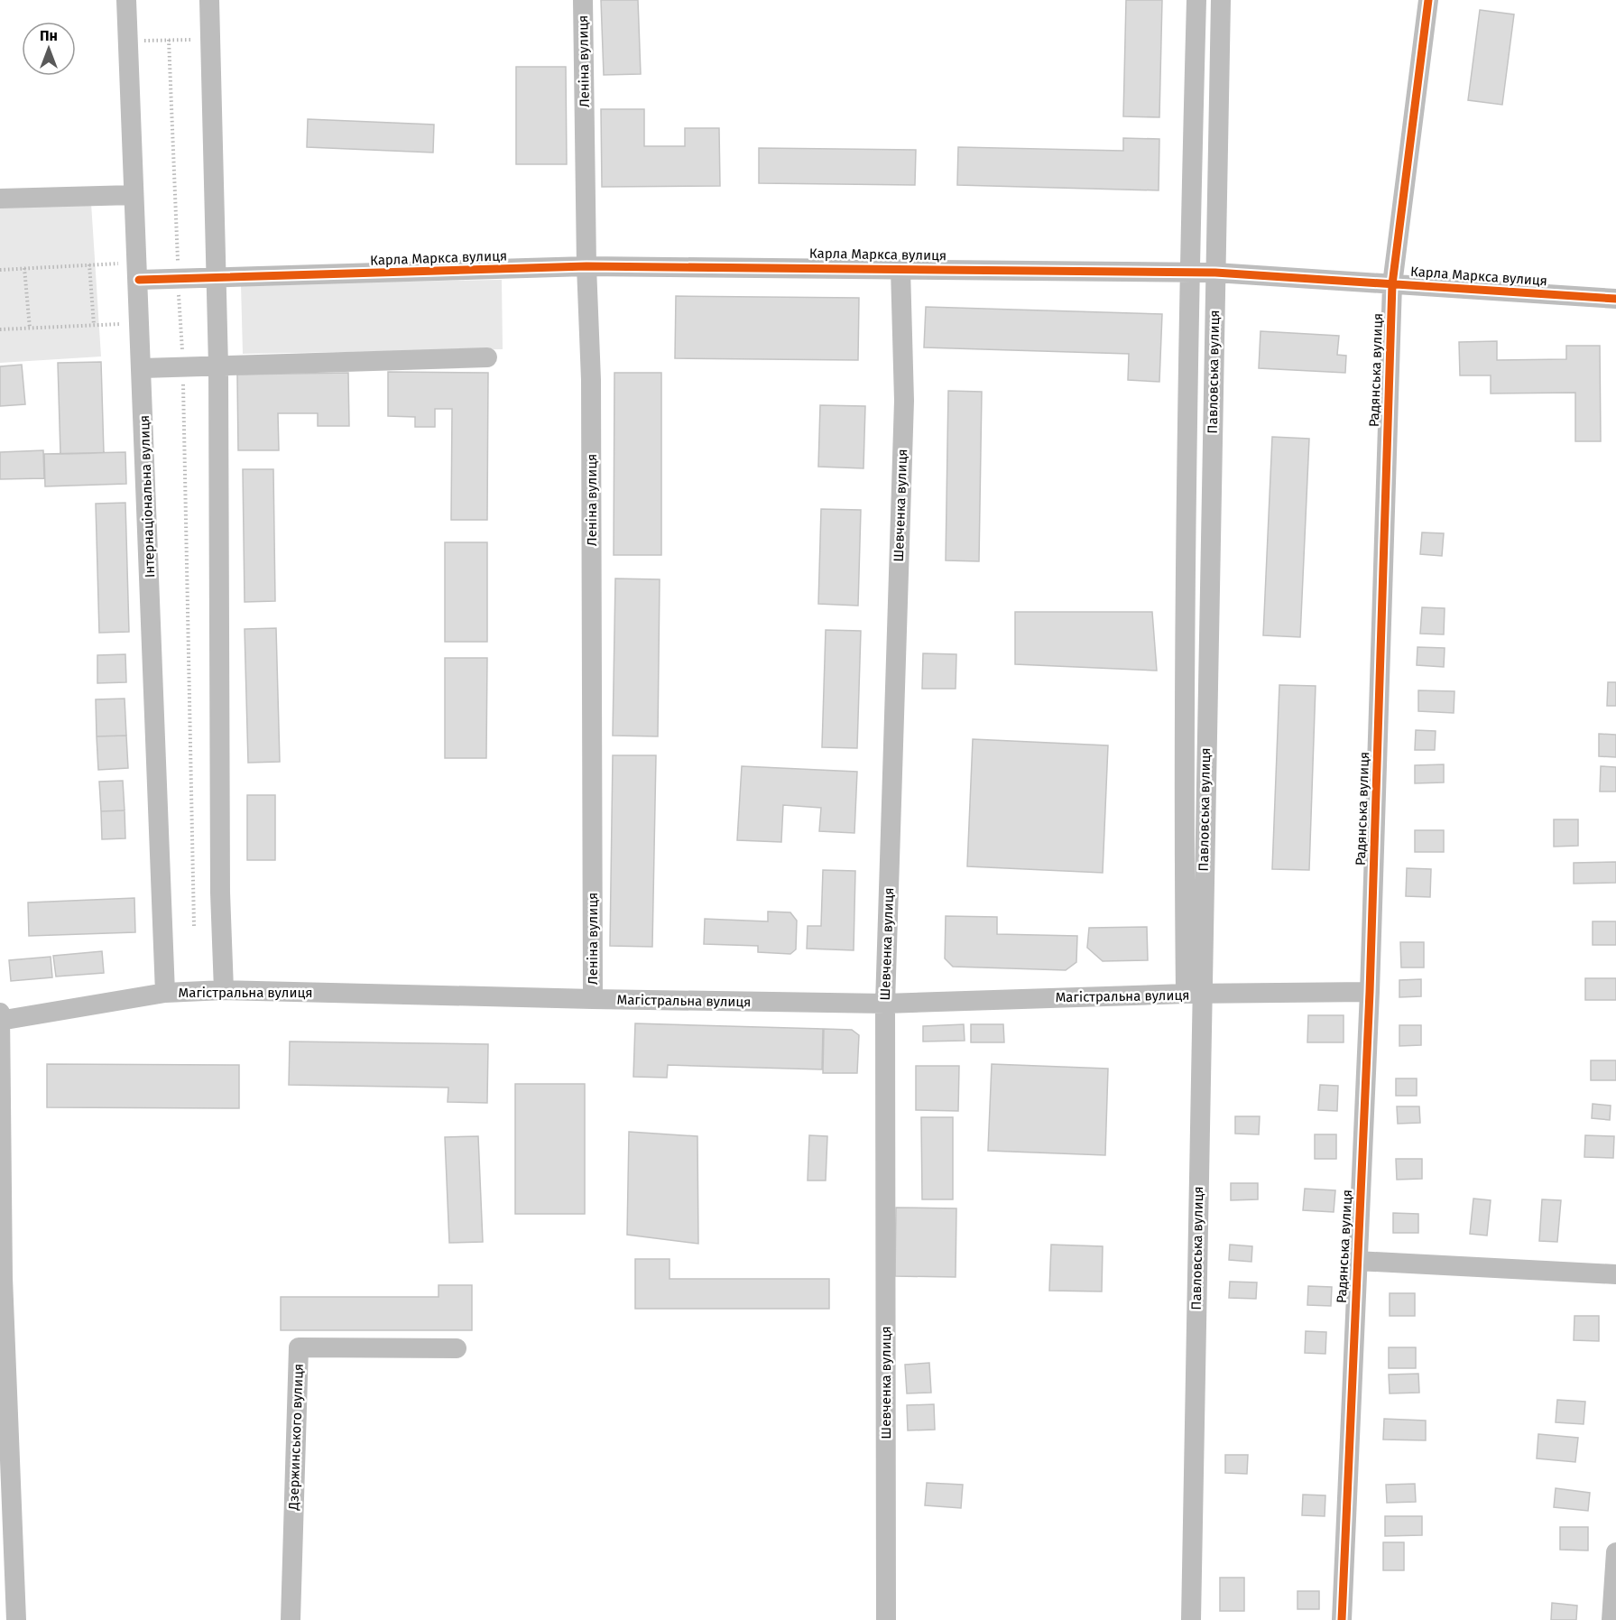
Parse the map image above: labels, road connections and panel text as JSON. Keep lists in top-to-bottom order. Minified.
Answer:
{"streets":{"street":["Леніна вулиця","Карла Маркса вулиця","Радянська вулиця","Павловська вулиця","Інтернаціональна вулиця","Шевченка вулиця","Магістральна вулиця","Дзержинського вулиця"]},"crossings":[["Леніна вулиця","Карла Маркса вулиця"],["Леніна вулиця","Магістральна вулиця"],["Карла Маркса вулиця","Радянська вулиця"],["Карла Маркса вулиця","Павловська вулиця"],["Карла Маркса вулиця","Інтернаціональна вулиця"],["Карла Маркса вулиця","Шевченка вулиця"],["Радянська вулиця","Магістральна вулиця"],["Павловська вулиця","Магістральна вулиця"],["Інтернаціональна вулиця","Магістральна вулиця"],["Шевченка вулиця","Магістральна вулиця"]],"north":"top"}
